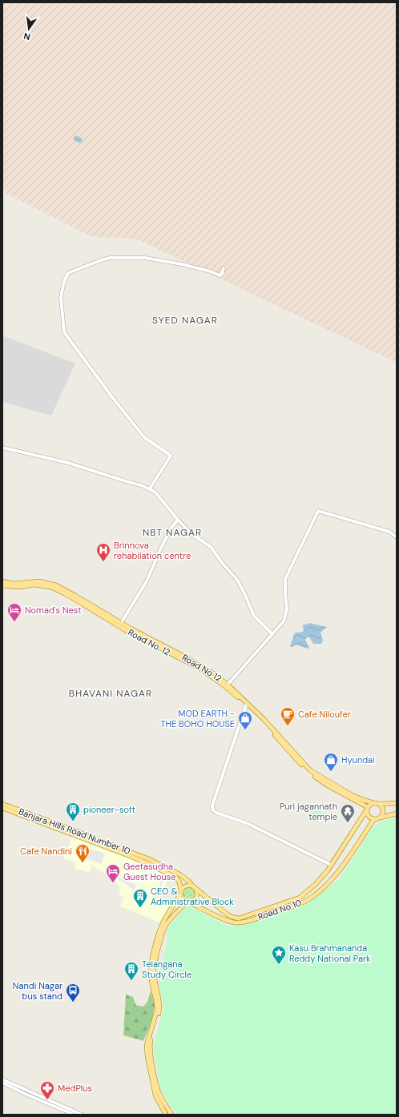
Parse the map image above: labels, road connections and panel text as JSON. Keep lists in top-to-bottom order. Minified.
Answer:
{"streets":{"main road":["Road No. 12","Road No 12","Banjara Hills Road Number 10","Road No 10"]},"crossings":[["Road No. 12","Road No 12"],["Road No. 12","Road No 10"],["Road No 12","Road No 10"],["Banjara Hills Road Number 10","Road No 10"]],"districts":["SYED NAGAR","NBT NAGAR","BHAVANI NAGAR"],"places":{"hospital":["Brinnova rehabilation centre"],"hotel":["Nomad's Nest","Geetasudha Guest House"],"cafe":["Cafe Niloufer"],"shop":["MOD EARTH - THE BOHO HOUSE","Hyundai"],"building":["pioneer-soft","CEO & Administrative Block","Telangana Study Circle"],"temple":["Puri jagannath temple"],"restaurant":["Cafe Nandini"],"place":["Kasu Brahmananda Reddy National Park"],"bus stop":["Nandi Nagar bus stand"],"pharmacy":["MedPlus"]},"north":"bottom"}
